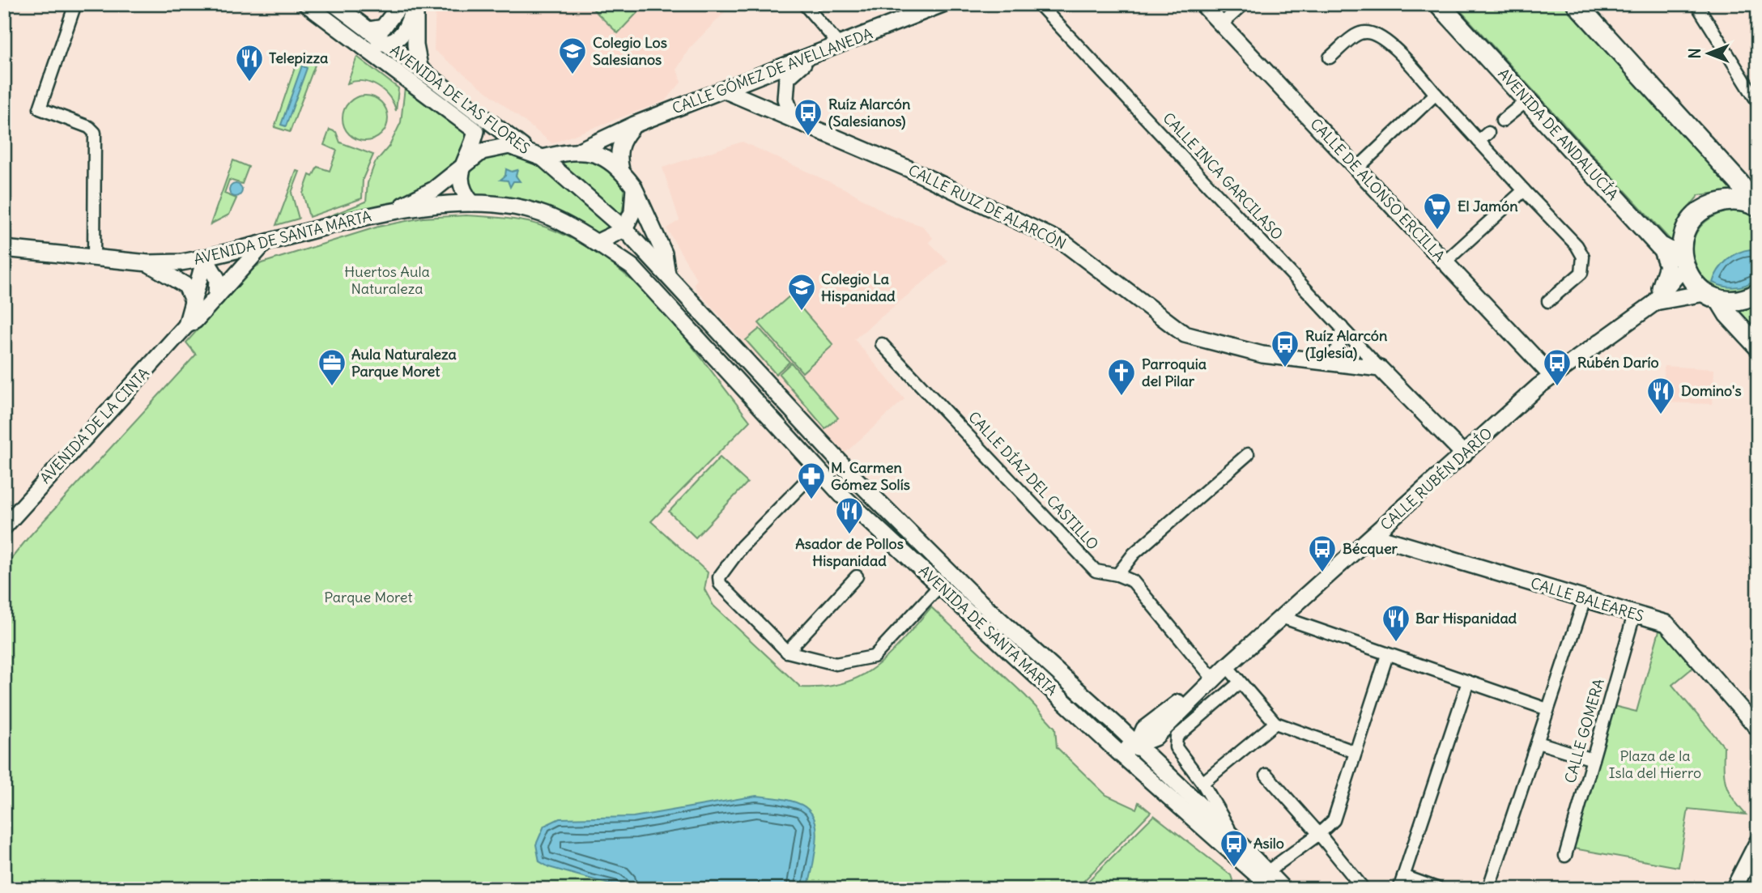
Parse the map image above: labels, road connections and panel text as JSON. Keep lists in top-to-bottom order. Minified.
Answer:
{"streets":{"main road":["AVENIDA DE ANDALUCÍA"],"street":["CALLE GÓMEZ DE AVELLANEDA","AVENIDA DE LAS FLORES","CALLE INCA GARCILASO","CALLE DE ALONSO ERCILLA","CALLE RUIZ DE ALARCÓN","AVENIDA DE SANTA MARTA","AVENIDA DE LA CINTA","CALLE RUBÉN DARÍO","CALLE DÍAZ DEL CASTILLO","CALLE BALEARES","CALLE GOMERA"]},"crossings":[["CALLE GÓMEZ DE AVELLANEDA","CALLE RUIZ DE ALARCÓN"],["AVENIDA DE LAS FLORES","AVENIDA DE SANTA MARTA"],["AVENIDA DE ANDALUCÍA","CALLE RUBÉN DARÍO"],["CALLE INCA GARCILASO","CALLE RUIZ DE ALARCÓN"],["CALLE DE ALONSO ERCILLA","CALLE RUBÉN DARÍO"],["AVENIDA DE SANTA MARTA","AVENIDA DE LA CINTA"],["AVENIDA DE SANTA MARTA","CALLE RUBÉN DARÍO"],["CALLE RUBÉN DARÍO","CALLE DÍAZ DEL CASTILLO"],["CALLE RUBÉN DARÍO","CALLE BALEARES"],["CALLE BALEARES","CALLE GOMERA"]],"parks":["Huertos Aula Naturaleza","Parque Moret","Plaza de la Isla del Hierro"],"places":{"school or university":["Colegio Los Salesianos","Colegio La Hispanidad"],"restaurant":["Telepizza","Domino's","Asador de Pollos Hispanidad","Bar Hispanidad"],"bus stop":["Ruíz Alarcón (Salesianos)","Ruíz Alarcón (Iglesia)","Rubén Darío","Bécquer","Asilo"],"supermarket":["El Jamón"],"office":["Aula Naturaleza Parque Moret"],"church":["Parroquia del Pilar"],"pharmacy":["M. Carmen Gómez Solís"]},"north":"left"}
